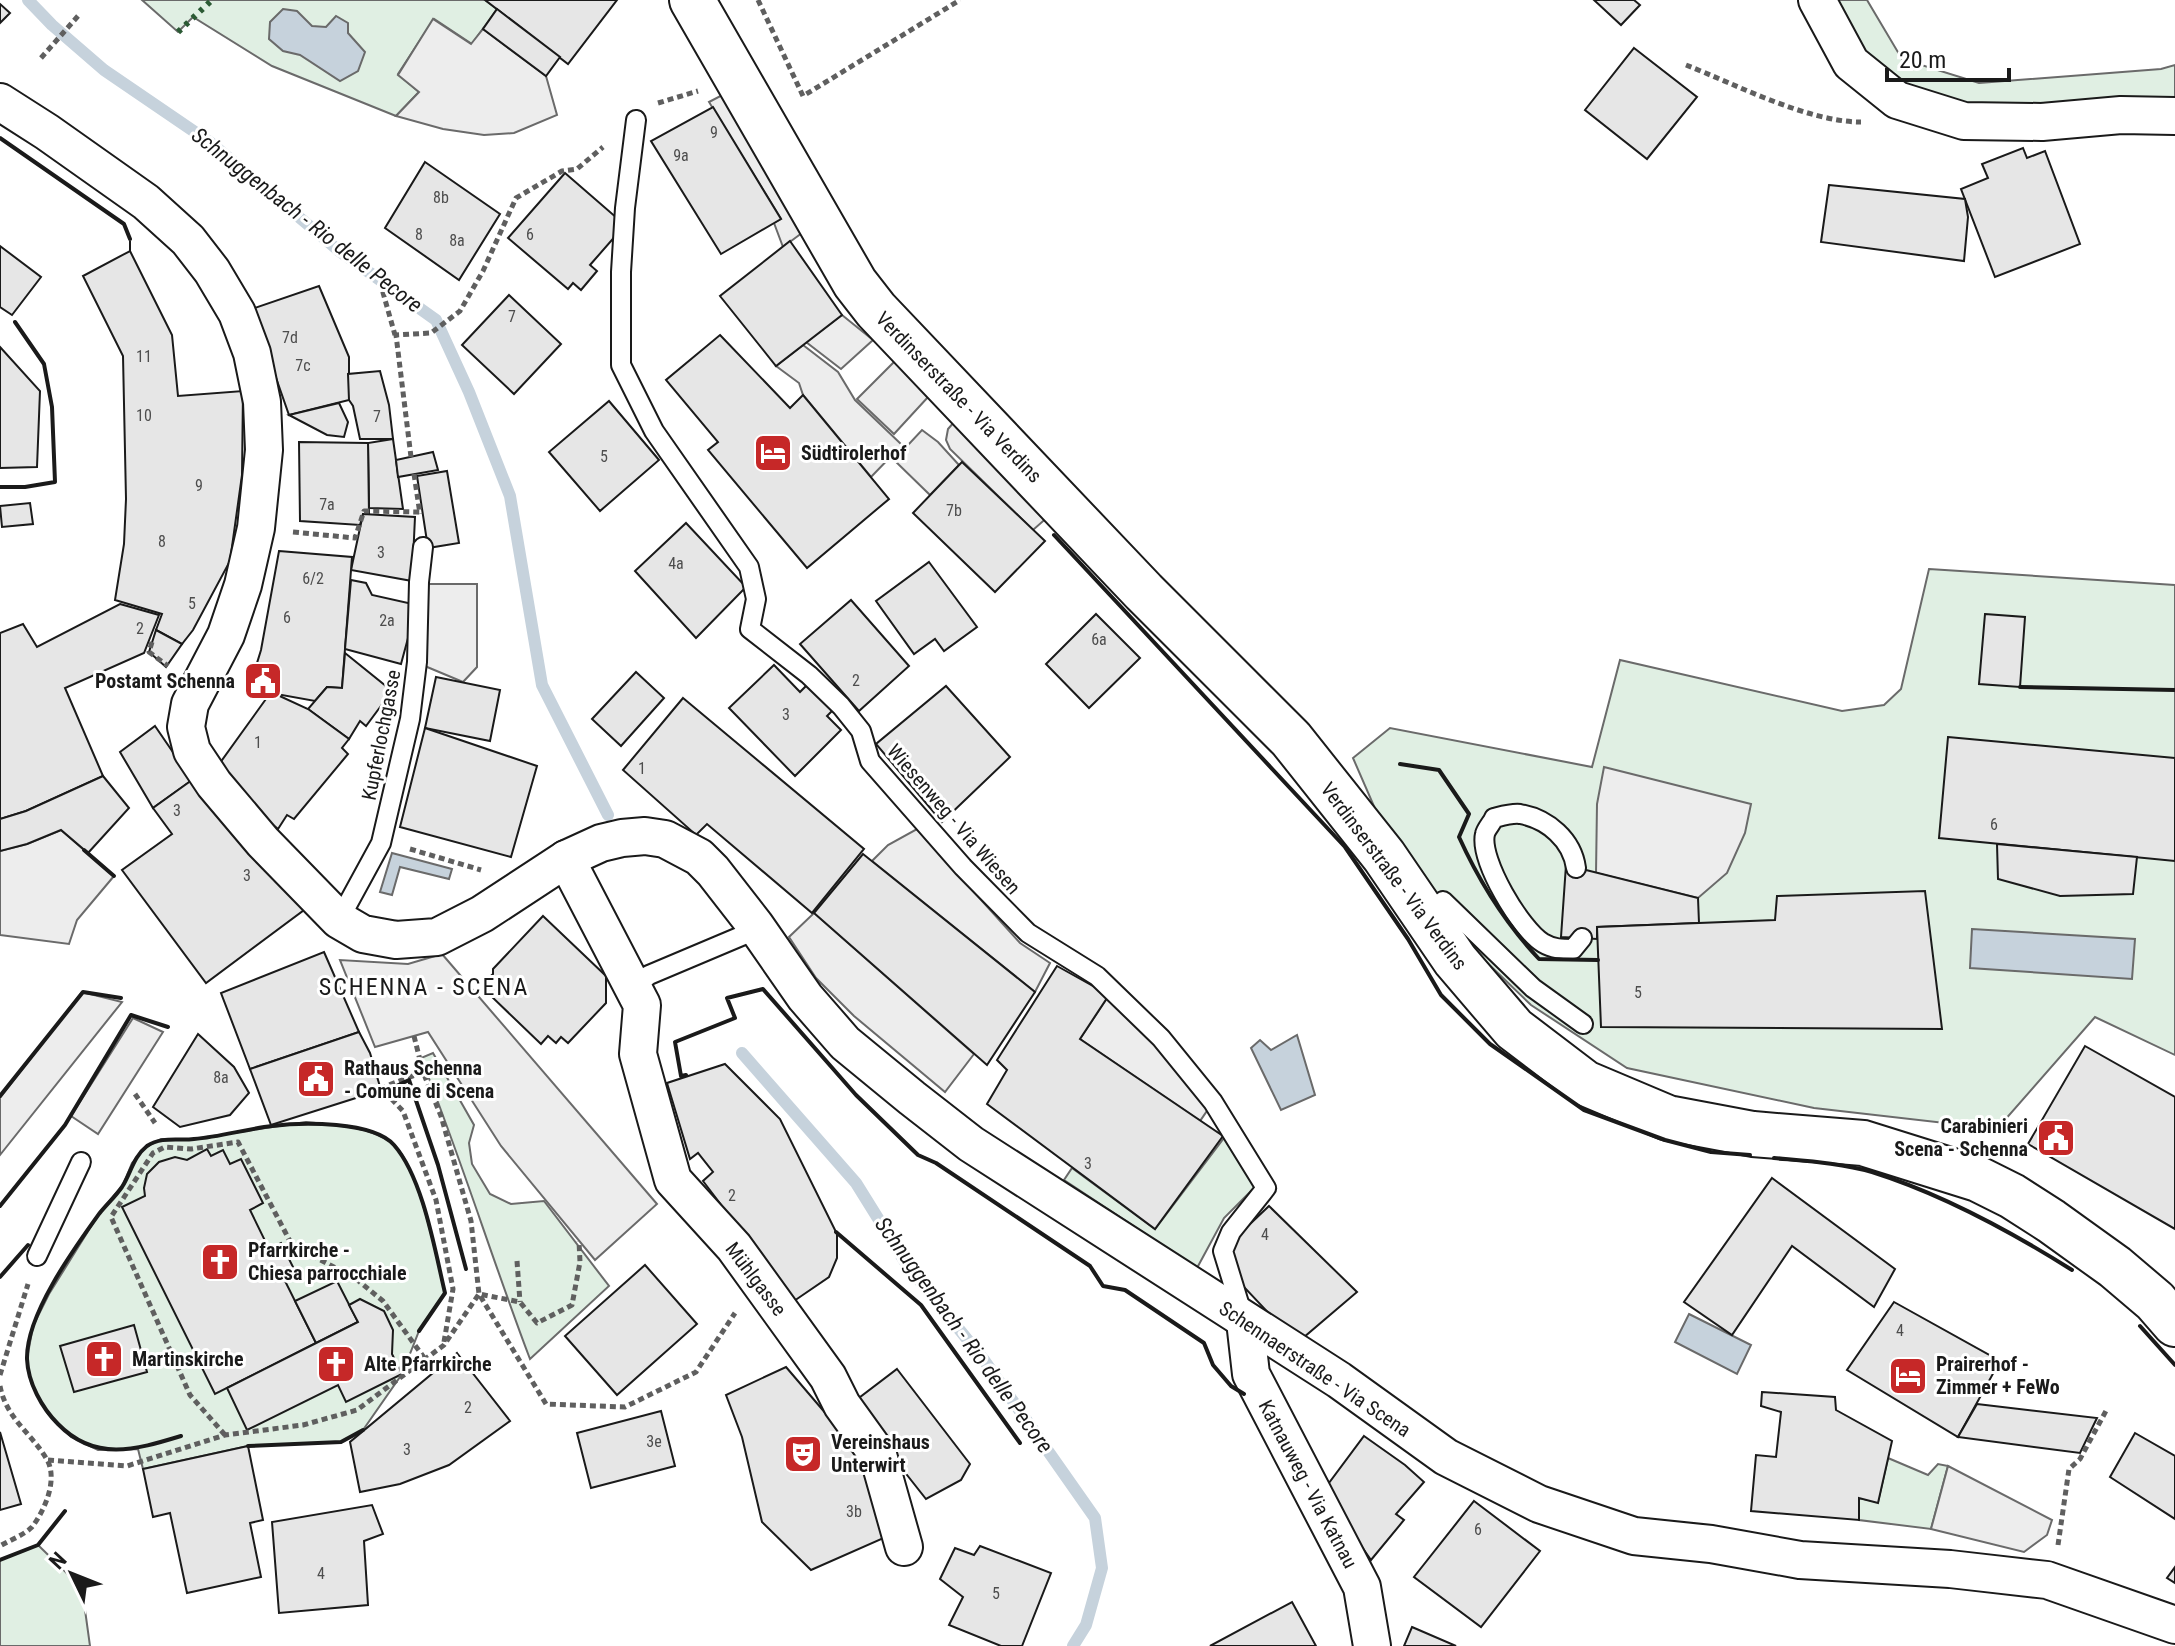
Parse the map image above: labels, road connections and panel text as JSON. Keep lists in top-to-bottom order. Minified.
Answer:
{"streets":{"street":["Verdinserstraße - Via Verdins","Mühlgasse","Schennaerstraße - Via Scena","Katnauweg - Via Katnau"],"lane":["Kupferlochgasse","Wiesenweg - Via Wiesen"]},"crossings":[["Kupferlochgasse","Schennaerstraße - Via Scena"],["Wiesenweg - Via Wiesen","Schennaerstraße - Via Scena"],["Wiesenweg - Via Wiesen","Katnauweg - Via Katnau"],["Schennaerstraße - Via Scena","Katnauweg - Via Katnau"]],"districts":["SCHENNA - SCENA"],"water":["Schnuggenbach - Rio delle Pecore"],"places":{"hotel":["Südtirolerhof","Prairerhof - Zimmer + FeWo"],"public building":["Postamt Schenna","Rathaus Schenna - Comune di Scena","Carabinieri Scena - Schenna"],"church":["Pfarrkirche - Chiesa parrocchiale","Martinskirche","Alte Pfarrkirche"],"theatre":["Vereinshaus Unterwirt"]},"house_numbers":["9","9a","8b","8","6","8a","7","7d","11","7c","10","7","5","9","7a","7b","8","3","4a","6/2","5","6","2a","2","6a","2","3","1","1","3","6","3","5","8a","3","2","4","4","2","3e","3","3b","6","4","5"],"scale_bar":"20 m","north":"top left"}
